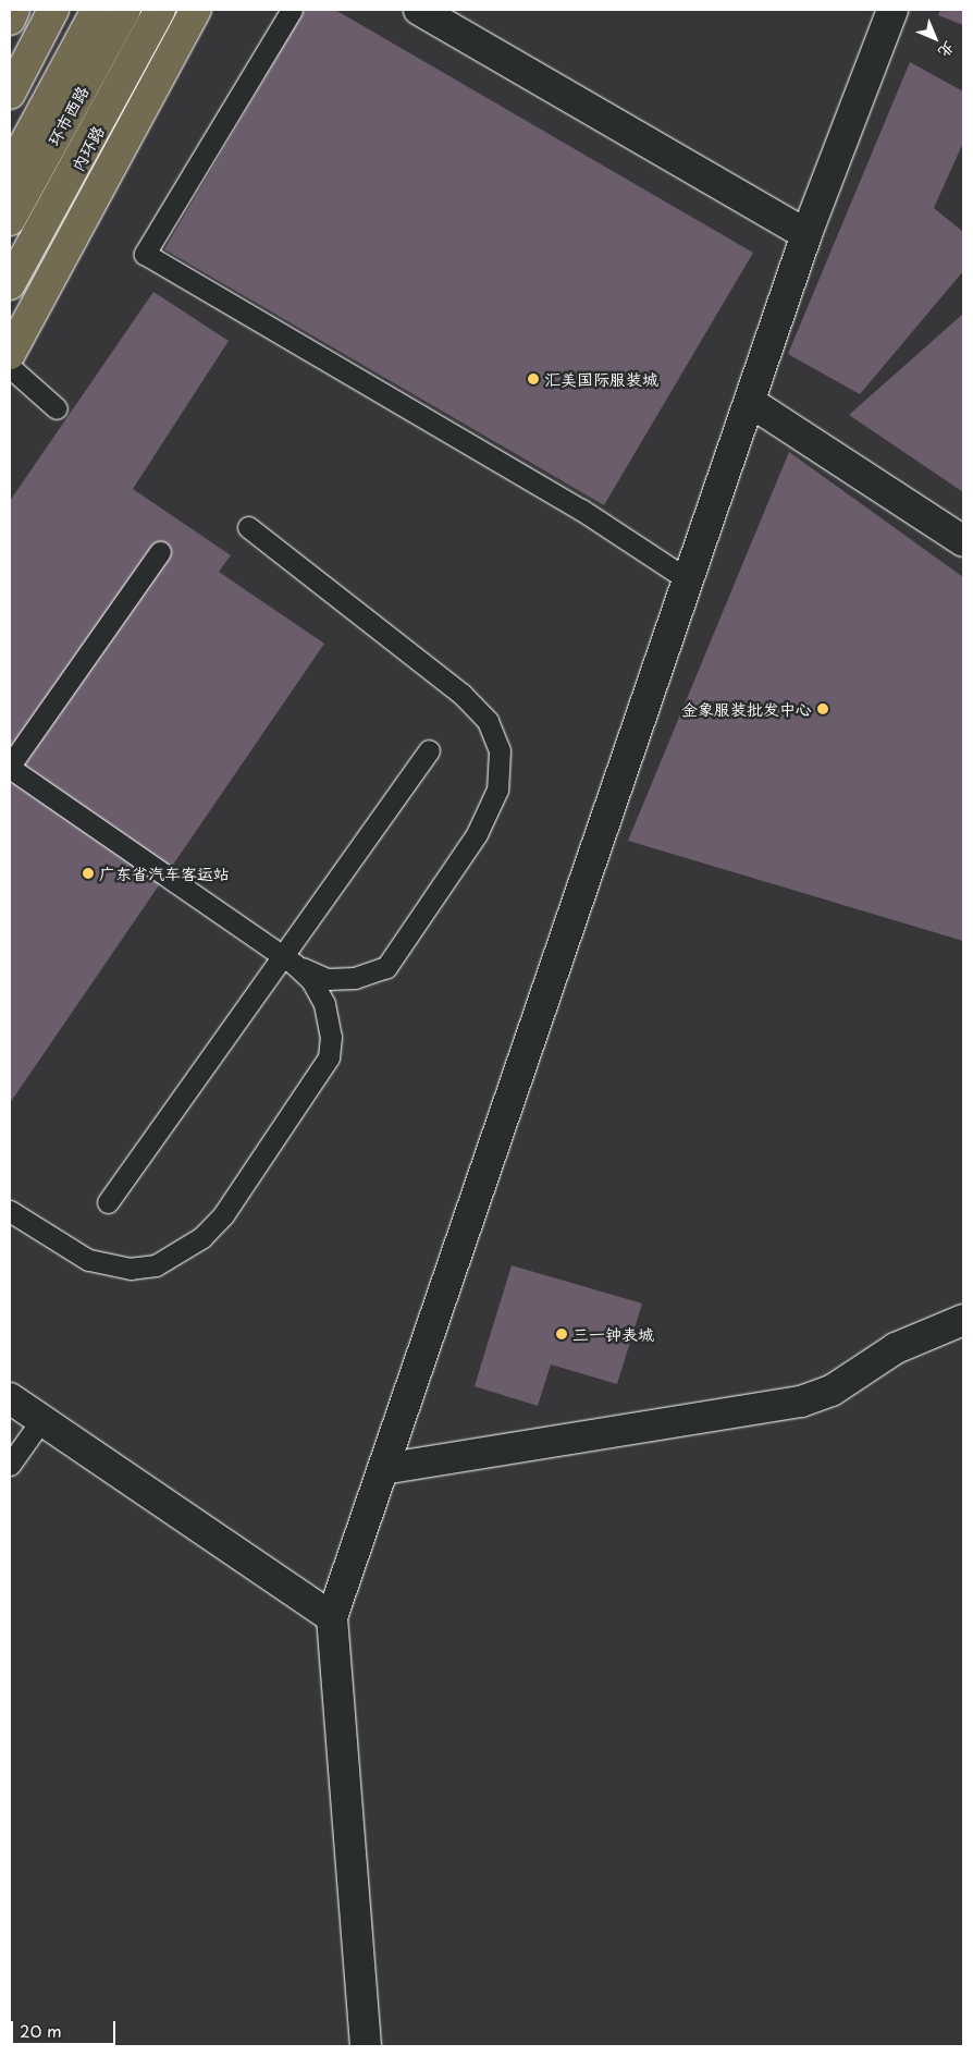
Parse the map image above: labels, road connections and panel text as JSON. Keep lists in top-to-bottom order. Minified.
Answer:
{"streets":{"main road":["环市西路","内环路"]},"places":["汇美国际服装城","金象服装批发中心","广东省汽车客运站","三一钟表城"],"scale_bar":"20 m","north":"bottom right"}
